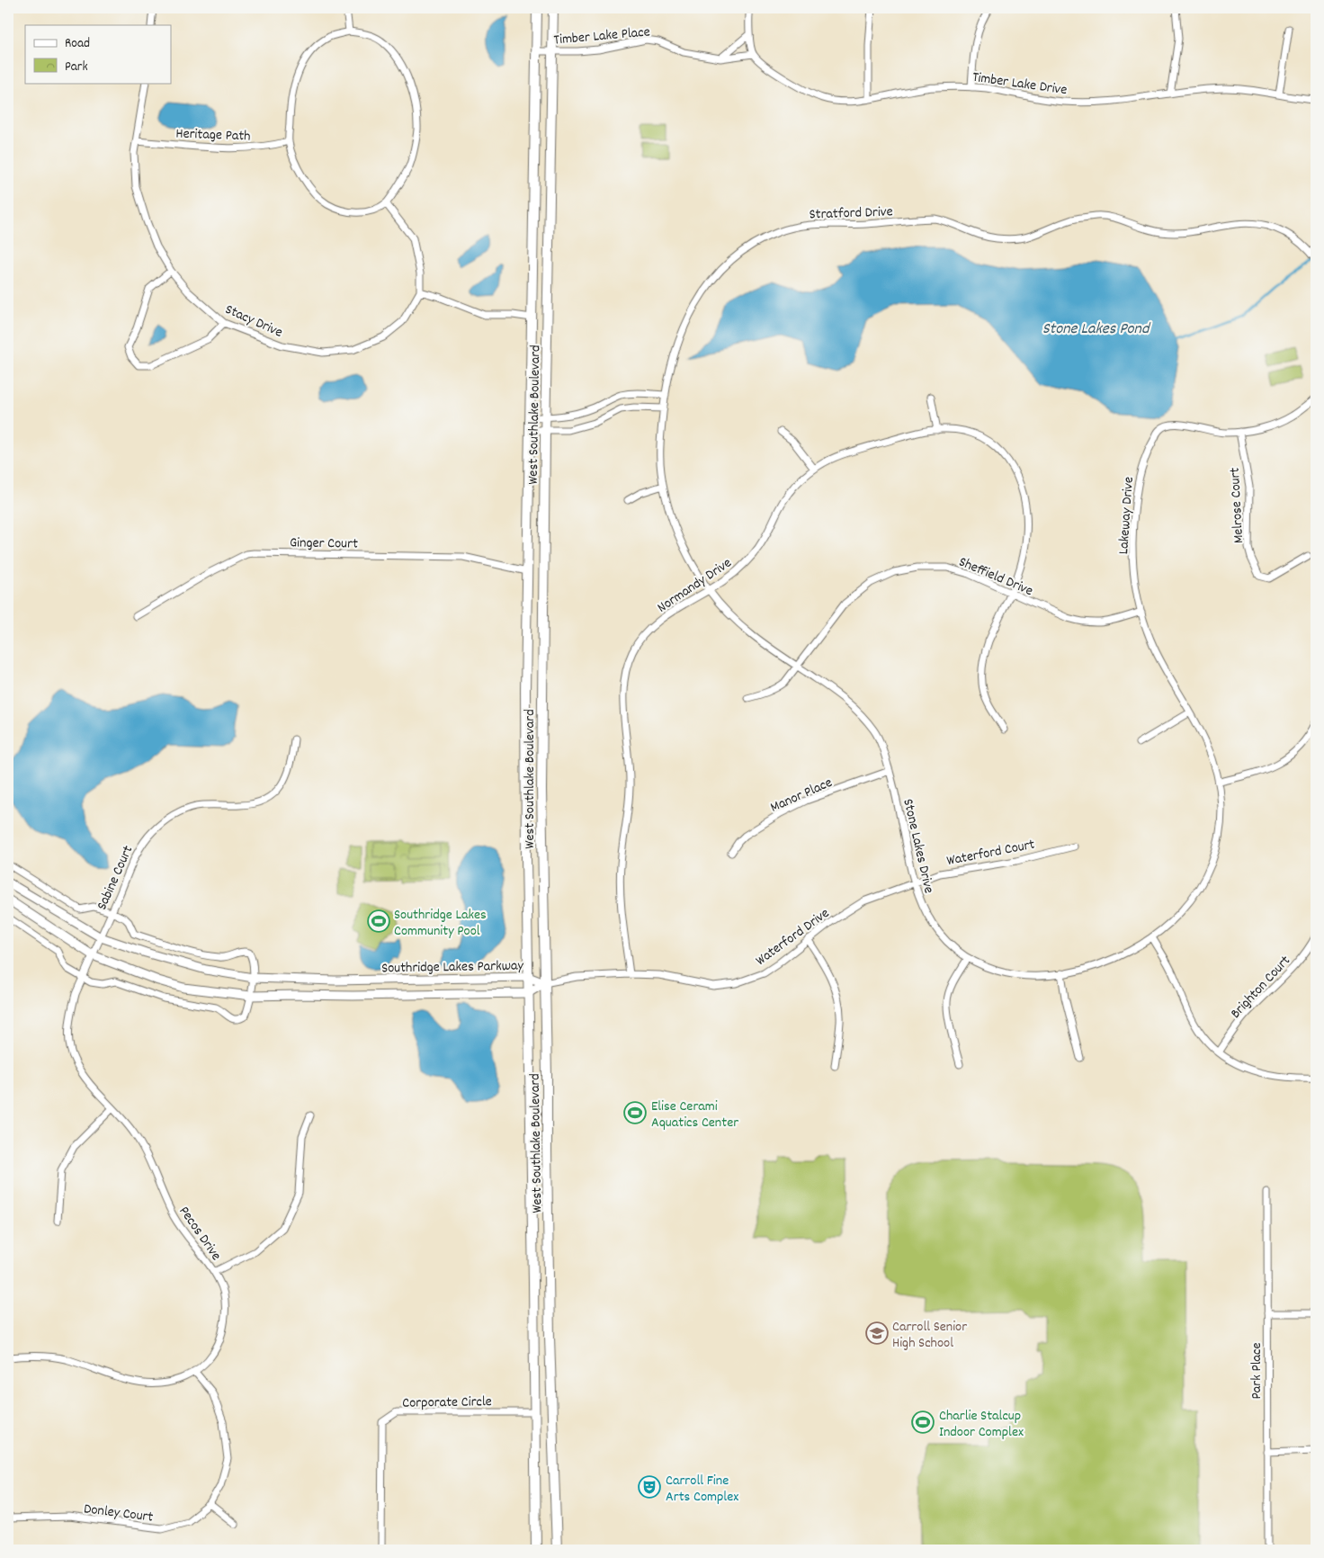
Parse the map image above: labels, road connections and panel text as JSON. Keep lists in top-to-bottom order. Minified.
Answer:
{"streets":{"main road":["West Southlake Boulevard"],"street":["Timber Lake Place","Timber Lake Drive","Heritage Path","Stratford Drive","Stacy Drive","Melrose Court","Lakeway Drive","Ginger Court","Sheffield Drive","Normandy Drive","Manor Place","Stone Lakes Drive","Waterford Court","Sabine Court","Waterford Drive","Southridge Lakes Parkway","Brighton Court","Pecos Drive","Park Place","Corporate Circle","Donley Court"]},"crossings":[["Timber Lake Place","Timber Lake Drive"],["Timber Lake Place","West Southlake Boulevard"],["Heritage Path","Stacy Drive"],["Stratford Drive","Normandy Drive"],["Stratford Drive","Stone Lakes Drive"],["West Southlake Boulevard","Ginger Court"],["West Southlake Boulevard","Waterford Drive"],["West Southlake Boulevard","Southridge Lakes Parkway"],["West Southlake Boulevard","Corporate Circle"],["Melrose Court","Lakeway Drive"],["Lakeway Drive","Sheffield Drive"],["Lakeway Drive","Stone Lakes Drive"],["Sheffield Drive","Normandy Drive"],["Sheffield Drive","Stone Lakes Drive"],["Normandy Drive","Stone Lakes Drive"],["Normandy Drive","Waterford Drive"],["Manor Place","Stone Lakes Drive"],["Stone Lakes Drive","Waterford Court"],["Stone Lakes Drive","Waterford Drive"],["Waterford Court","Waterford Drive"],["Sabine Court","Southridge Lakes Parkway"],["Sabine Court","Pecos Drive"],["Waterford Drive","Southridge Lakes Parkway"],["Southridge Lakes Parkway","Pecos Drive"],["Pecos Drive","Donley Court"]],"water":["Stone Lakes Pond"],"places":{"sports":["Southridge Lakes Community Pool","Elise Cerami Aquatics Center","Charlie Stalcup Indoor Complex"],"school or university":["Carroll Senior High School"],"theatre":["Carroll Fine Arts Complex"]},"legend":["Road","Park"]}
